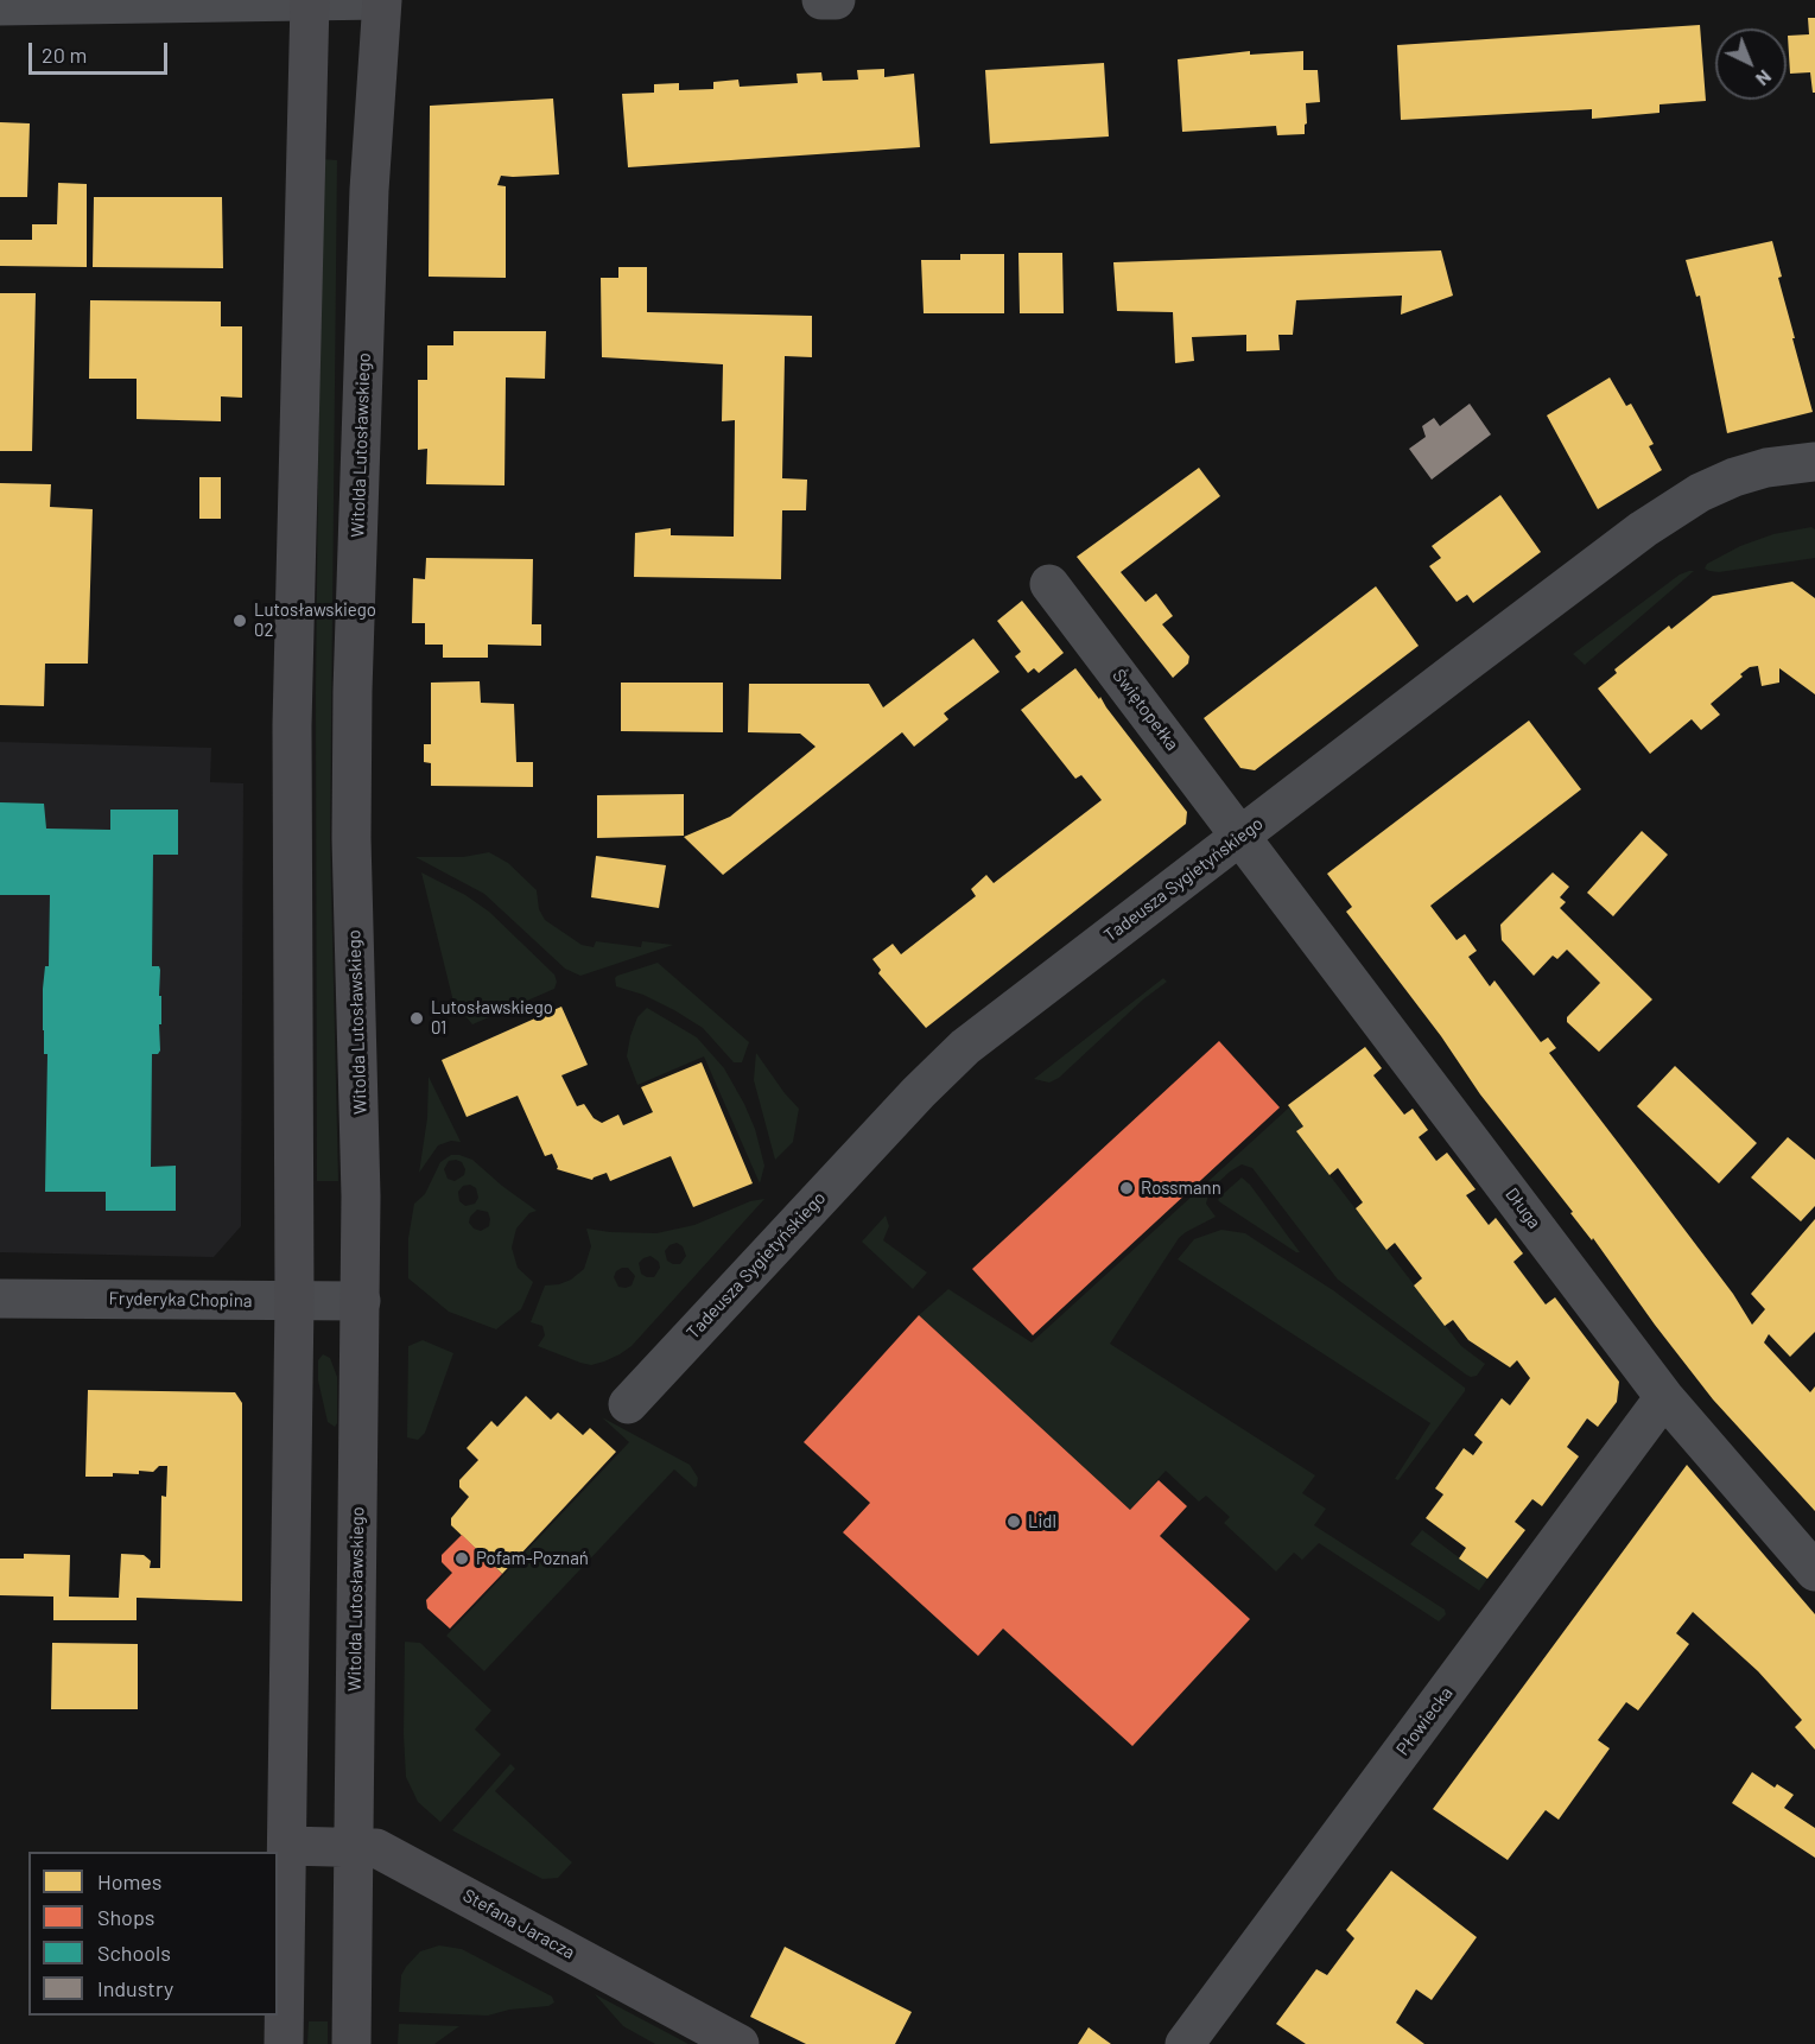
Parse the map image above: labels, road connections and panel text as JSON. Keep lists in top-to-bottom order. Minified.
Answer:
{"streets":{"main road":["Witolda Lutosławskiego","Stefana Jaracza"],"street":["Świętopełka","Tadeusza Sygietyńskiego","Długa","Fryderyka Chopina","Płowiecka"]},"crossings":[["Witolda Lutosławskiego","Fryderyka Chopina"],["Witolda Lutosławskiego","Stefana Jaracza"],["Świętopełka","Tadeusza Sygietyńskiego"],["Świętopełka","Długa"],["Tadeusza Sygietyńskiego","Długa"],["Długa","Płowiecka"]],"places":["Lutosławskiego 02","Lutosławskiego 01","Rossmann","Lidl","Pofam-Poznań"],"legend":["Homes","Shops","Schools","Industry"],"scale_bar":"20 m","north":"bottom right"}
